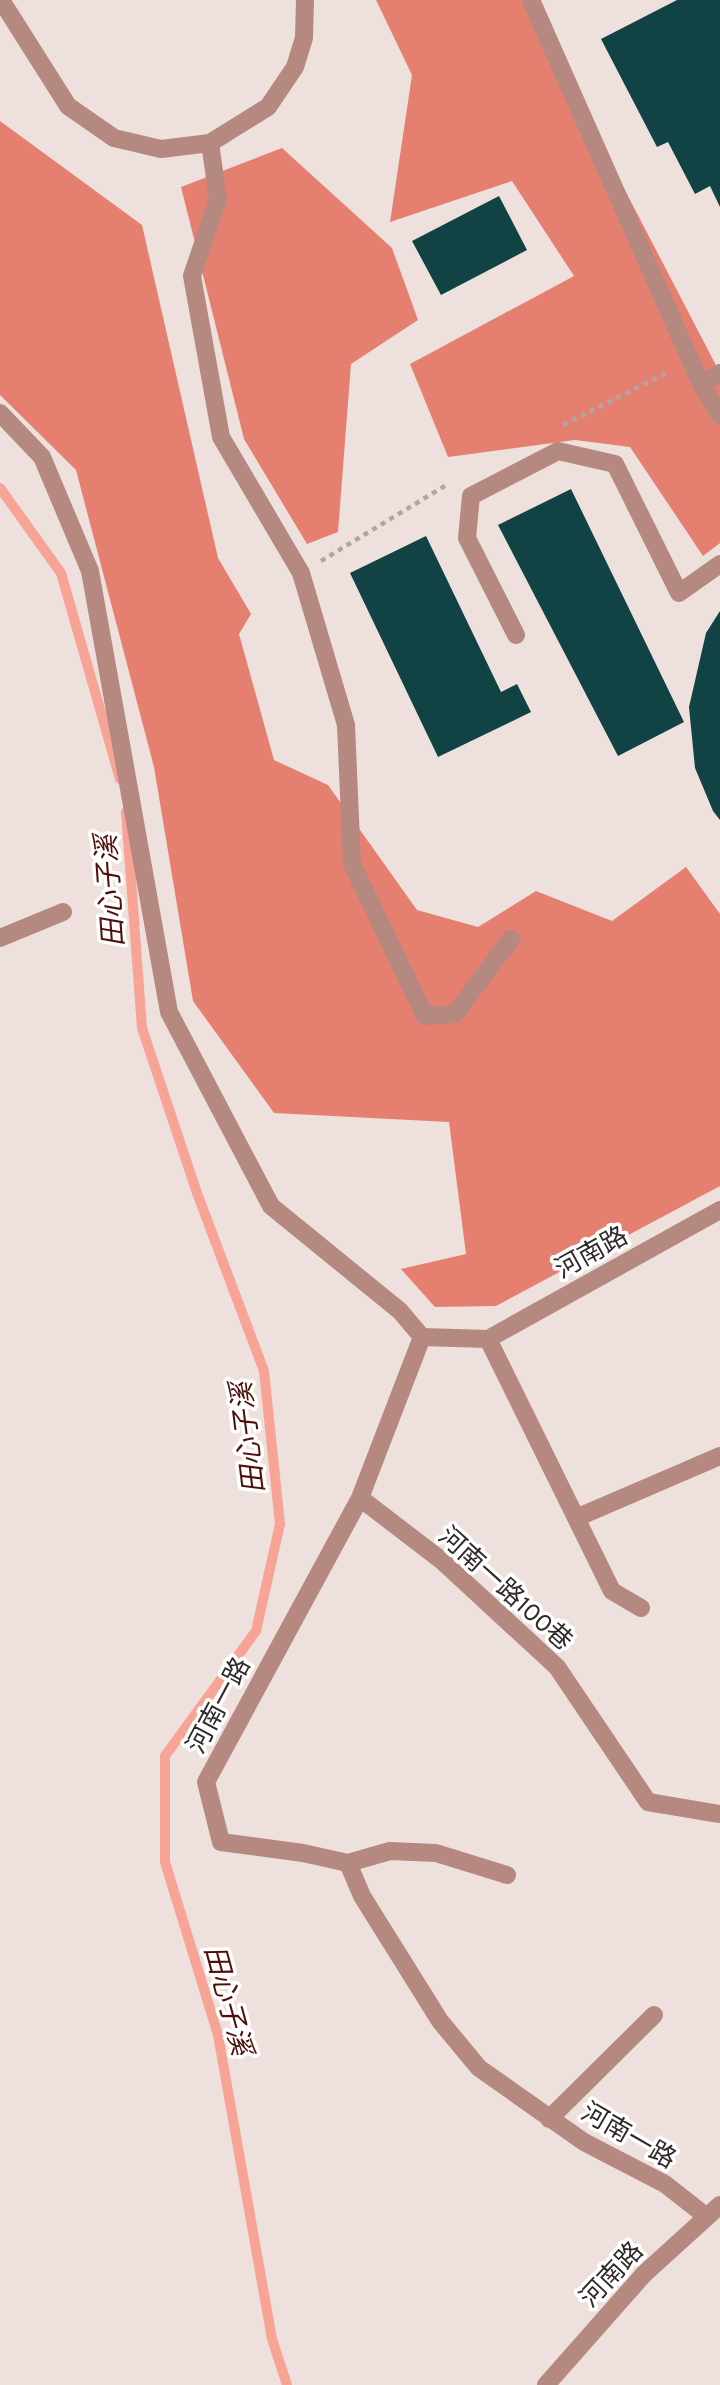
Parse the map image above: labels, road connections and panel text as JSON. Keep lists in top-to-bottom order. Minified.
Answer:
{"streets":{"street":["河南路","河南一路100巷","河南一路"]},"crossings":[["河南路","河南一路"],["河南一路100巷","河南一路"]],"water":["田心子溪"]}
